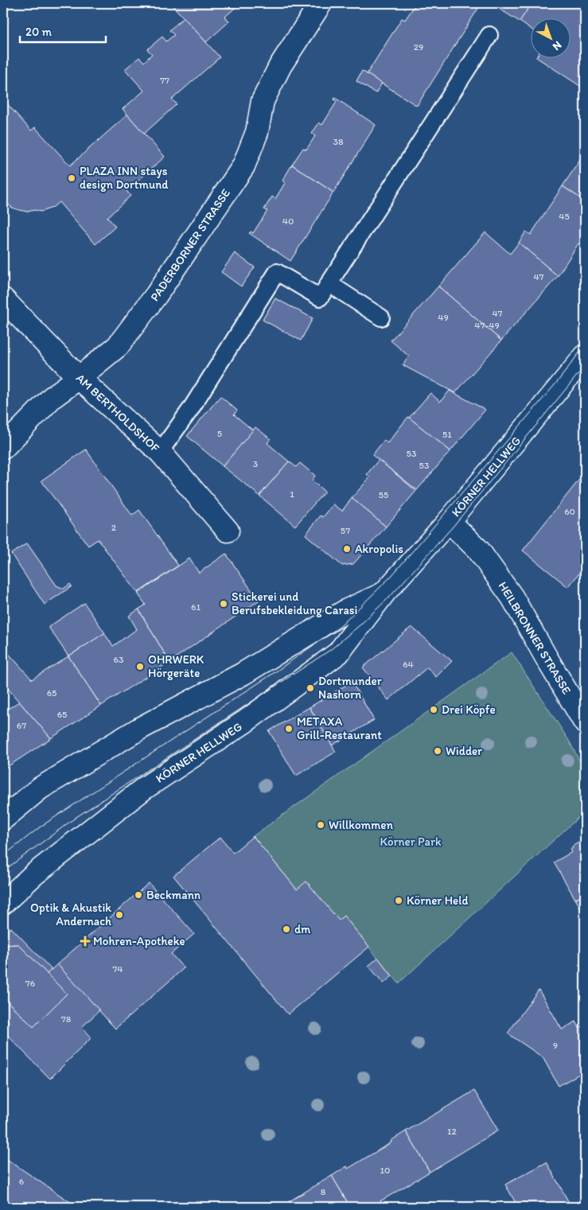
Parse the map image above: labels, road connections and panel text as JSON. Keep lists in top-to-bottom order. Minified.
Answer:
{"streets":{"main road":["PADERBORNER STRASSE","AM BERTHOLDSHOF","KÖRNER HELLWEG","HEILBRONNER STRASSE"]},"crossings":[["PADERBORNER STRASSE","AM BERTHOLDSHOF"],["KÖRNER HELLWEG","HEILBRONNER STRASSE"]],"parks":["Körner Park"],"places":{"other":["PLAZA INN stays design Dortmund","Akropolis","Stickerei und Berufsbekleidung Carasi","OHRWERK Hörgeräte","Dortmunder Nashorn","Drei Köpfe","METAXA Grill-Restaurant","Widder","Willkommen","Beckmann","Körner Held","Optik & Akustik Andernach","dm"],"health":["Mohren-Apotheke"]},"house_numbers":["29","77","38","45","40","47","47","49","47-49","5","51","53","3","53","1","55","60","2","57","61","63","64","65","65","67","74","76","78","9","12","10","6","8"],"scale_bar":"20 m","north":"bottom right"}
